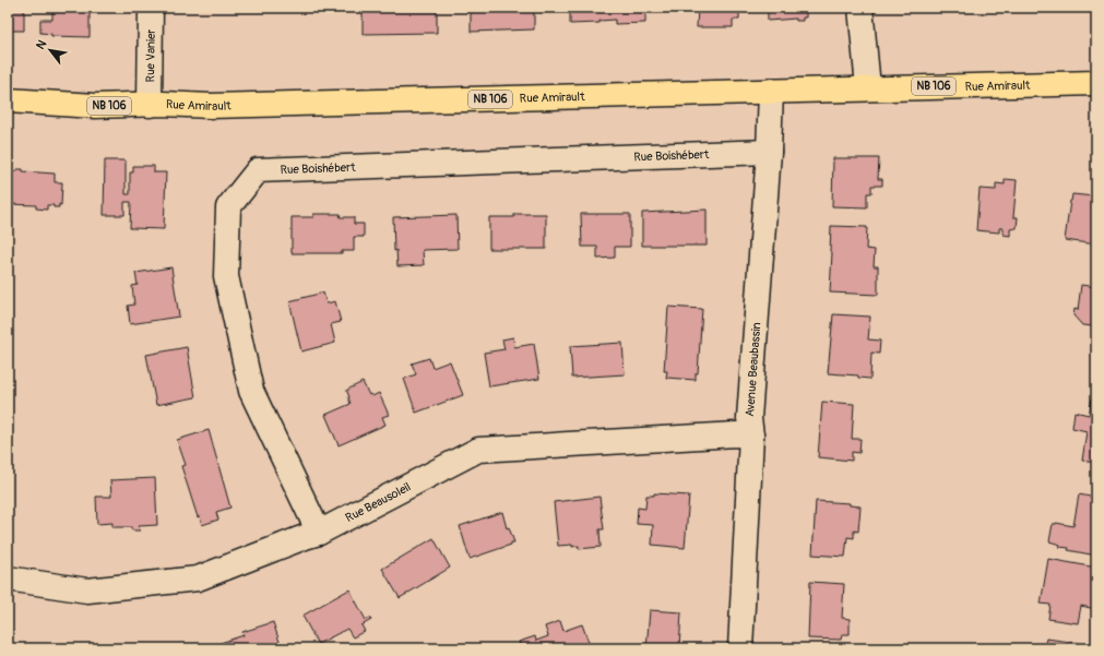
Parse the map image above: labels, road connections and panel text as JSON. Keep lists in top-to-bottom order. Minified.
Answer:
{"streets":{"main road":["Rue Amirault","NB 106"],"street":["Rue Vanier","Rue Boishébert","Avenue Beaubassin","Rue Beausoleil"]},"crossings":[["Rue Vanier","Rue Amirault"],["Rue Amirault","Avenue Beaubassin"],["Rue Boishébert","Avenue Beaubassin"],["Rue Boishébert","Rue Beausoleil"],["Avenue Beaubassin","Rue Beausoleil"]],"north":"top left"}
